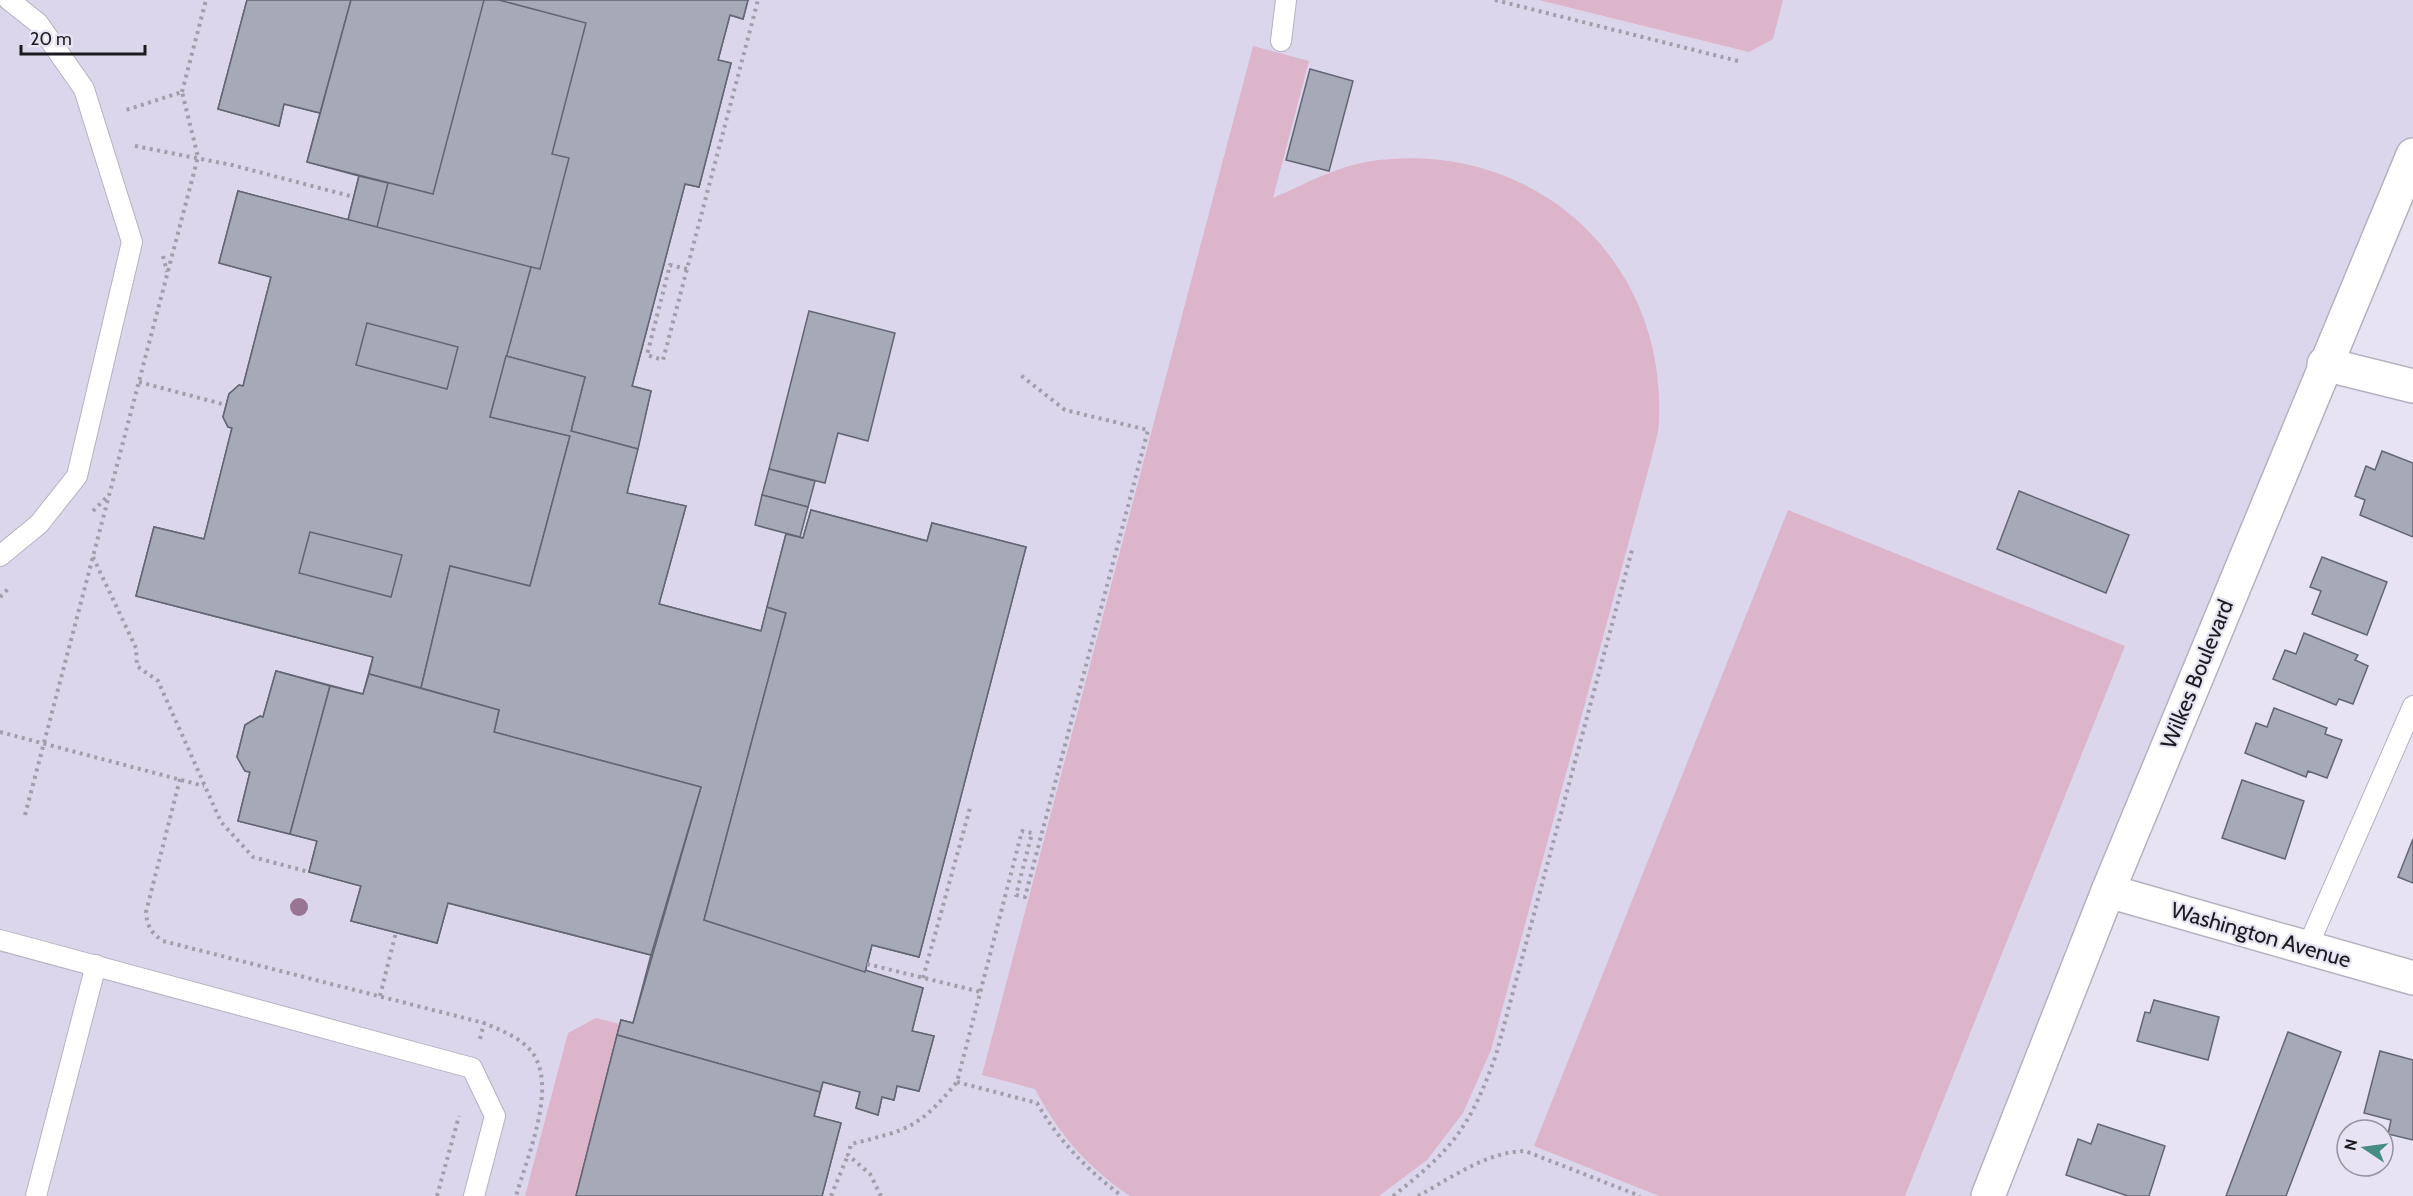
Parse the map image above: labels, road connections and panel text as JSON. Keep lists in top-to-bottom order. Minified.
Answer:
{"streets":{"street":["Wilkes Boulevard","Washington Avenue"]},"crossings":[["Wilkes Boulevard","Washington Avenue"]],"scale_bar":"20 m","north":"left"}
